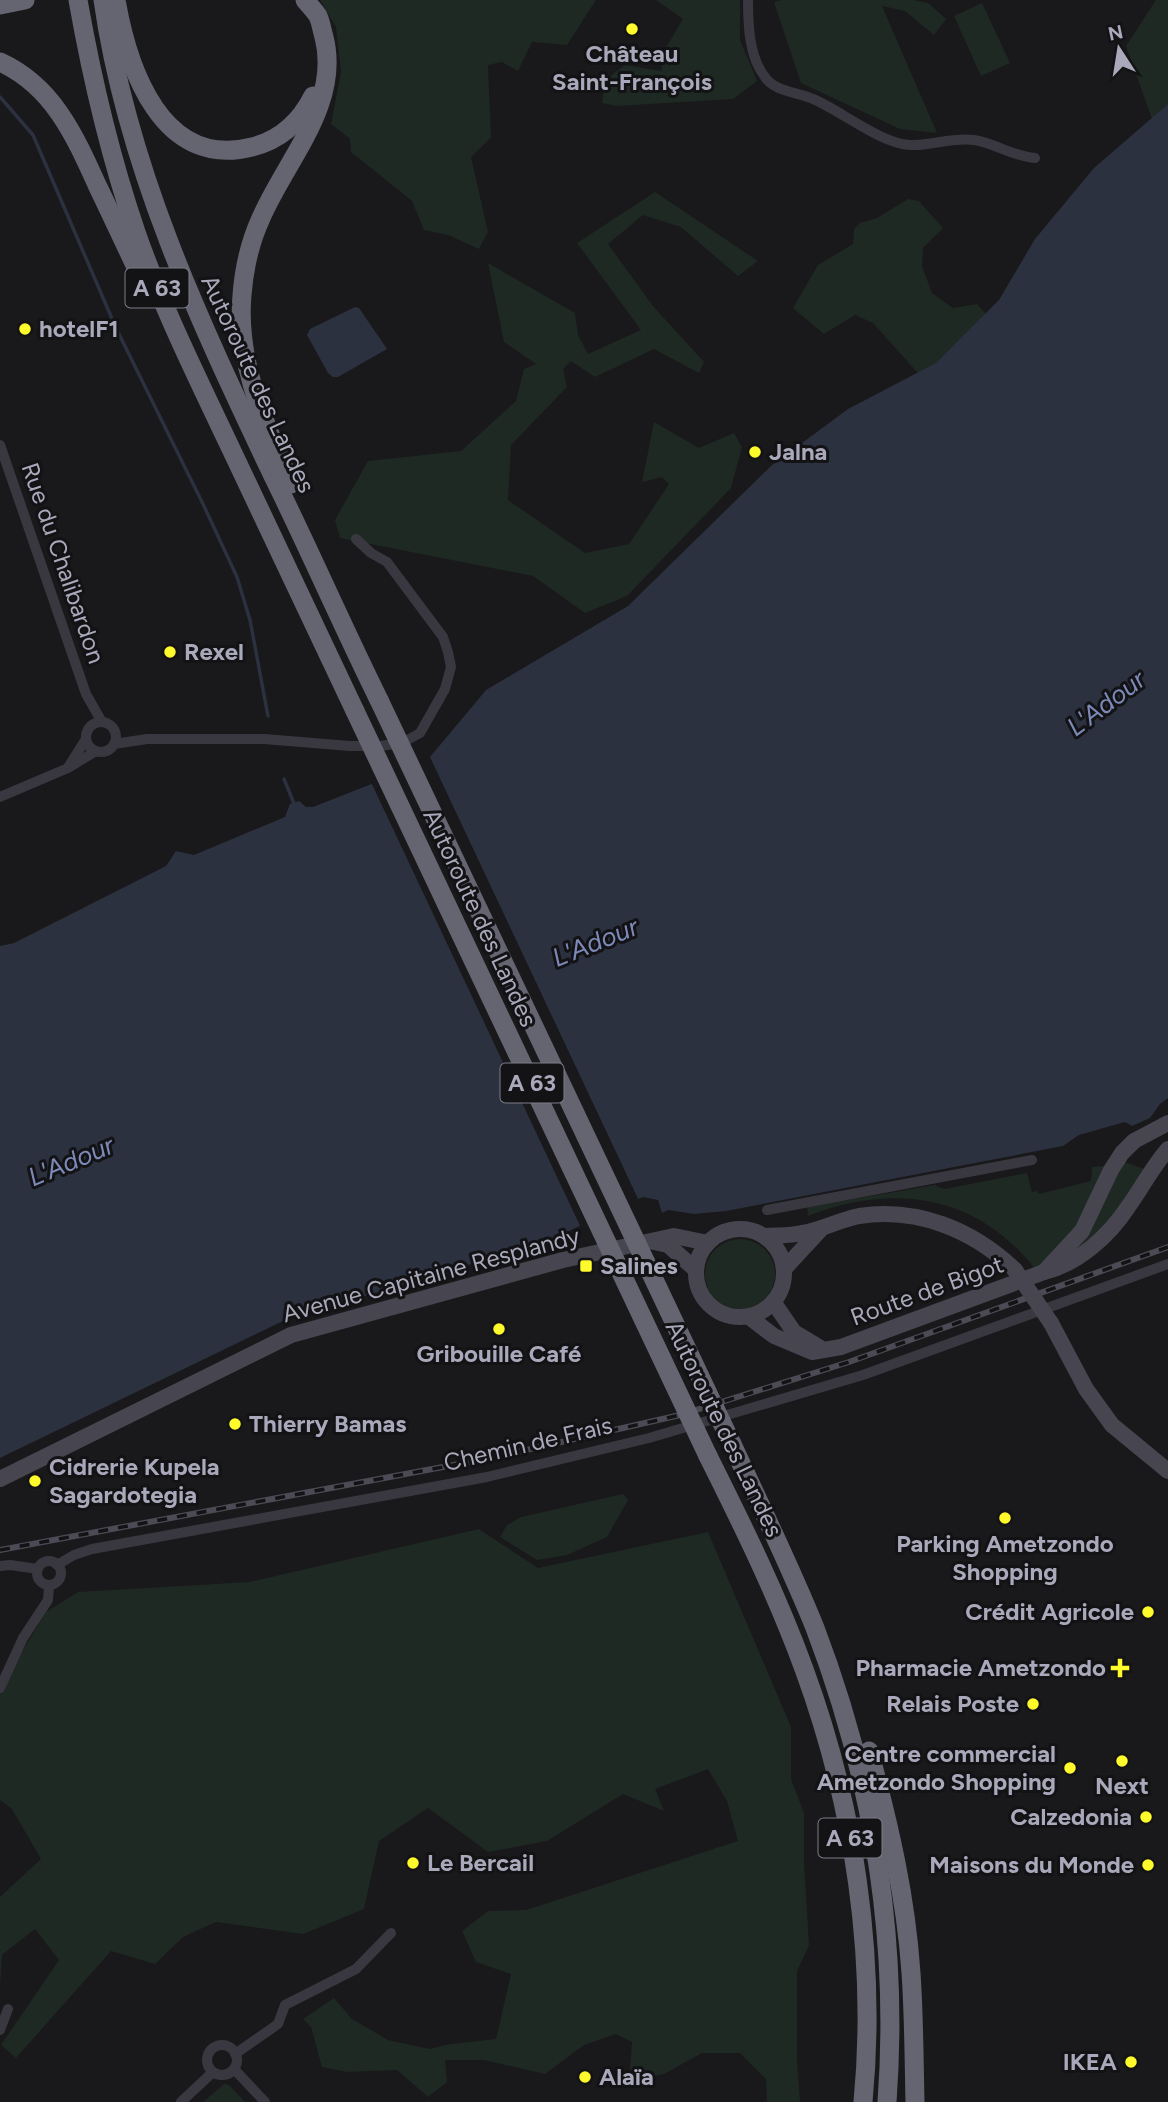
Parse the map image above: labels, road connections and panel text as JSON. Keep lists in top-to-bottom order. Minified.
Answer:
{"streets":{"highway":["A 63","Autoroute des Landes"],"main road":["Avenue Capitaine Resplandy","Route de Bigot"],"street":["Rue du Chalibardon","Chemin de Frais"]},"crossings":[["Avenue Capitaine Resplandy","Route de Bigot"]],"water":["L'Adour"],"places":{"other":["Château Saint-François","hotelF1","Jalna","Rexel","Gribouille Café","Thierry Bamas","Cidrerie Kupela Sagardotegia","Parking Ametzondo Shopping","Crédit Agricole","Relais Poste","Next","Centre commercial Ametzondo Shopping","Calzedonia","Le Bercail","Maisons du Monde","IKEA","Alaïa"],"transit":["Salines"],"health":["Pharmacie Ametzondo"]},"north":"top"}
